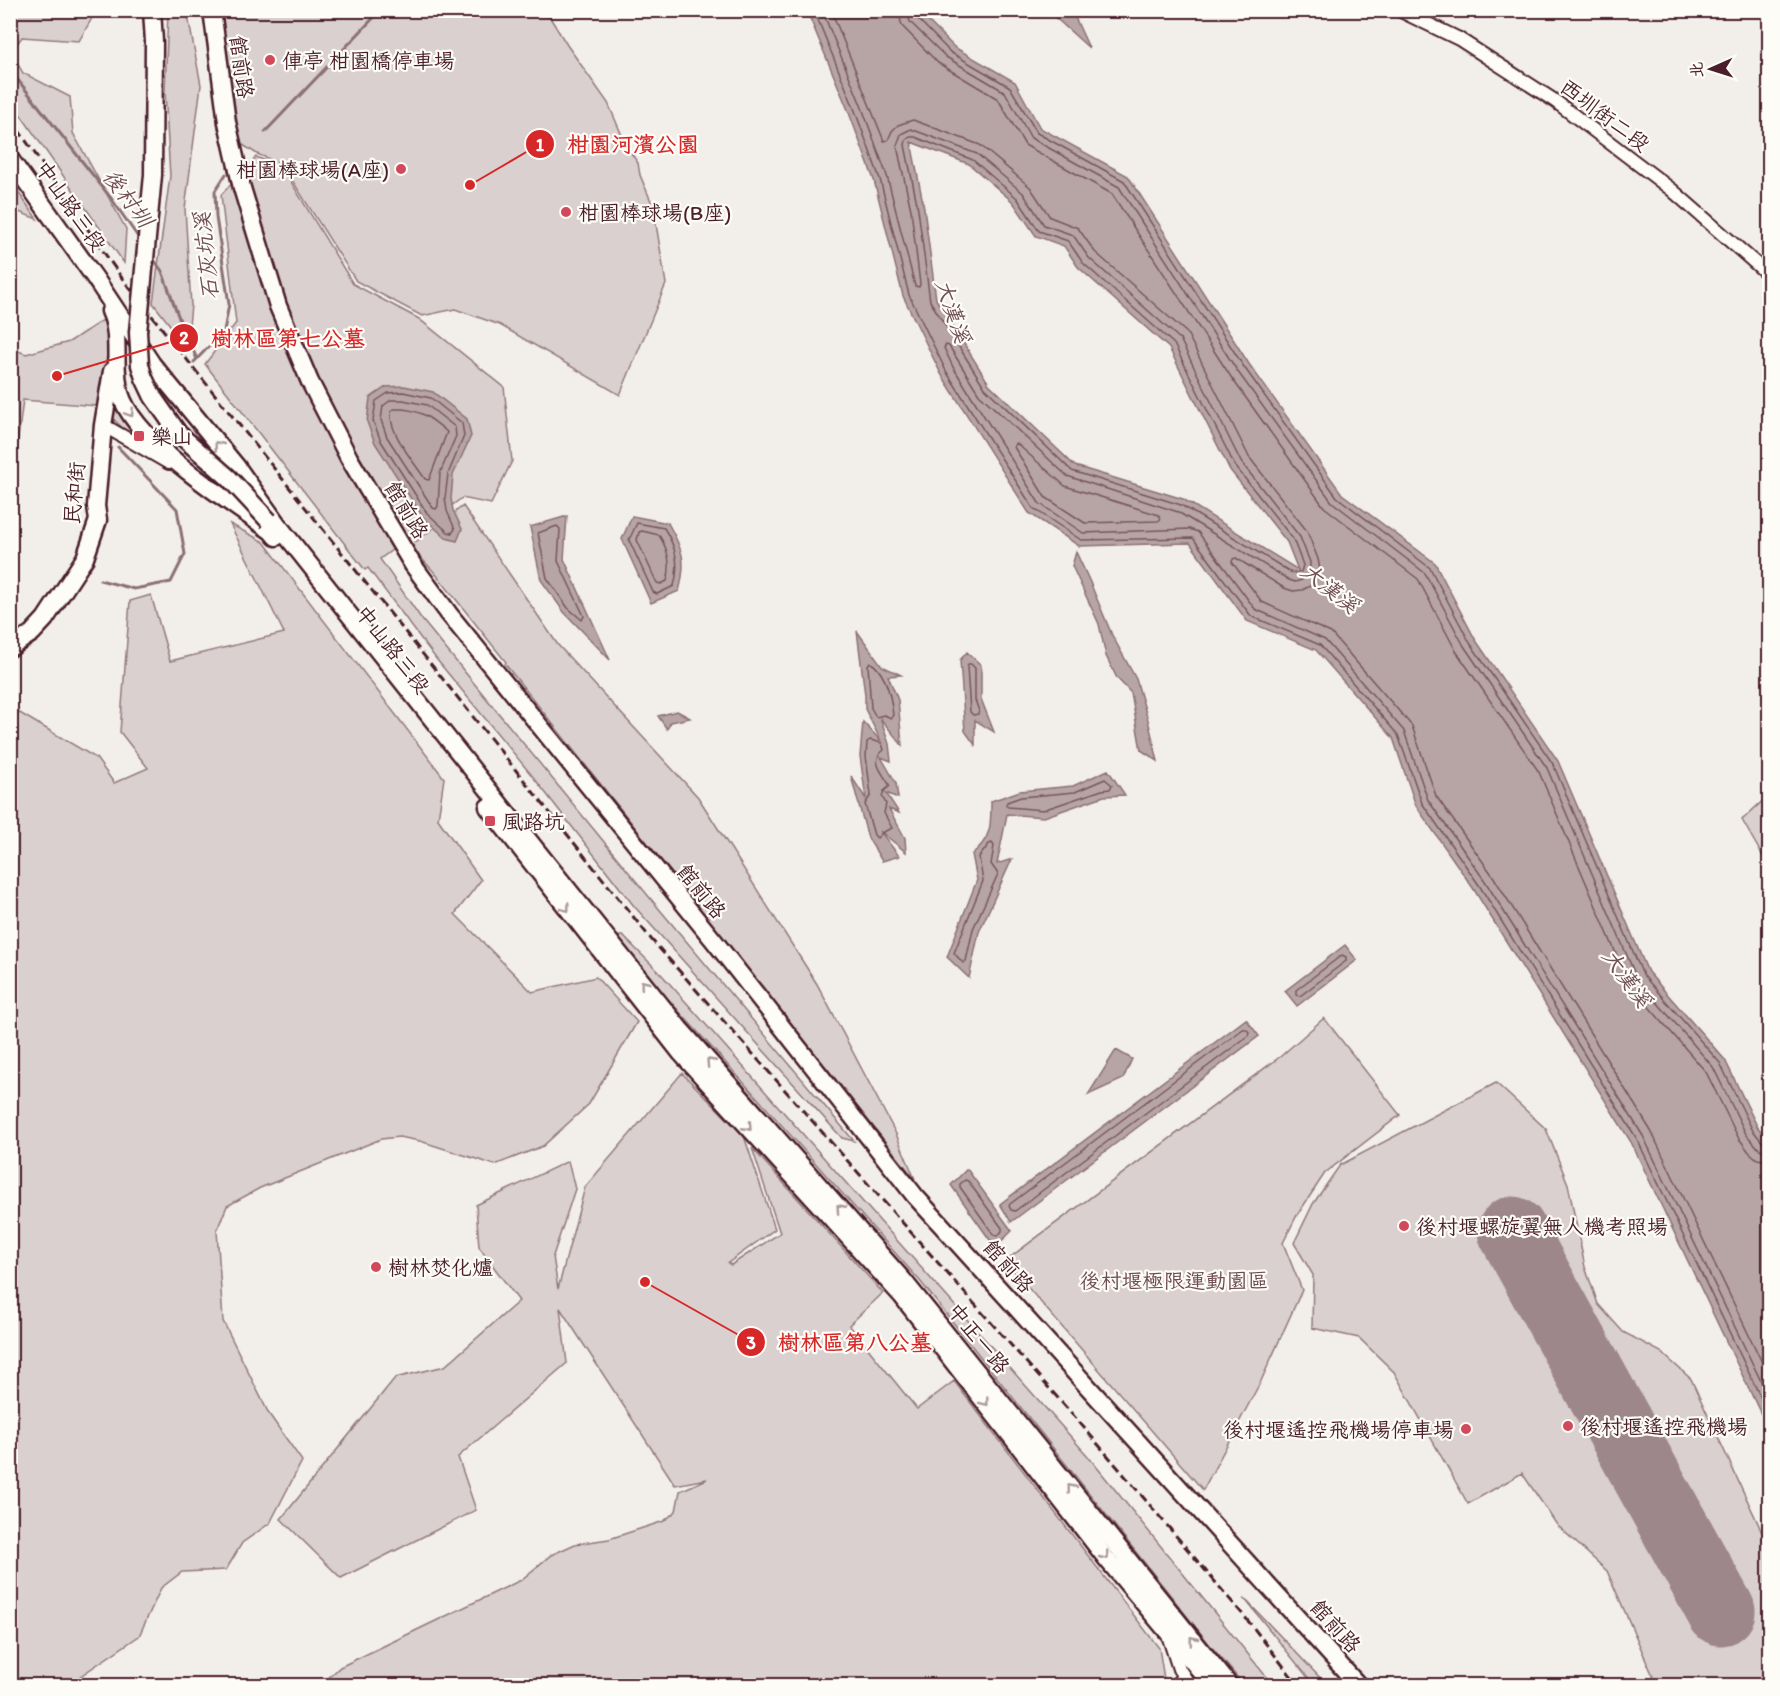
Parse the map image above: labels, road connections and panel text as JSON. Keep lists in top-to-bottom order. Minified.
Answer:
{"streets":{"main road":["館前路","中山路三段","民和街","中正一路"],"street":["西圳街二段"]},"crossings":[["中山路三段","民和街"],["中山路三段","中正一路"]],"water":["後村圳","石灰坑溪","大漢溪"],"parks":["後村堰極限運動園區"],"places":{"other":["俥亭 柑園橋停車場","柑園棒球場(A座)","柑園河濱公園","柑園棒球場(B座)","樹林區第七公墓","後村堰螺旋翼無人機考照場","樹林焚化爐","樹林區第八公墓","後村堰遙控飛機場","後村堰遙控飛機場停車場"],"transit":["樂山","風路坑"]},"north":"left"}
